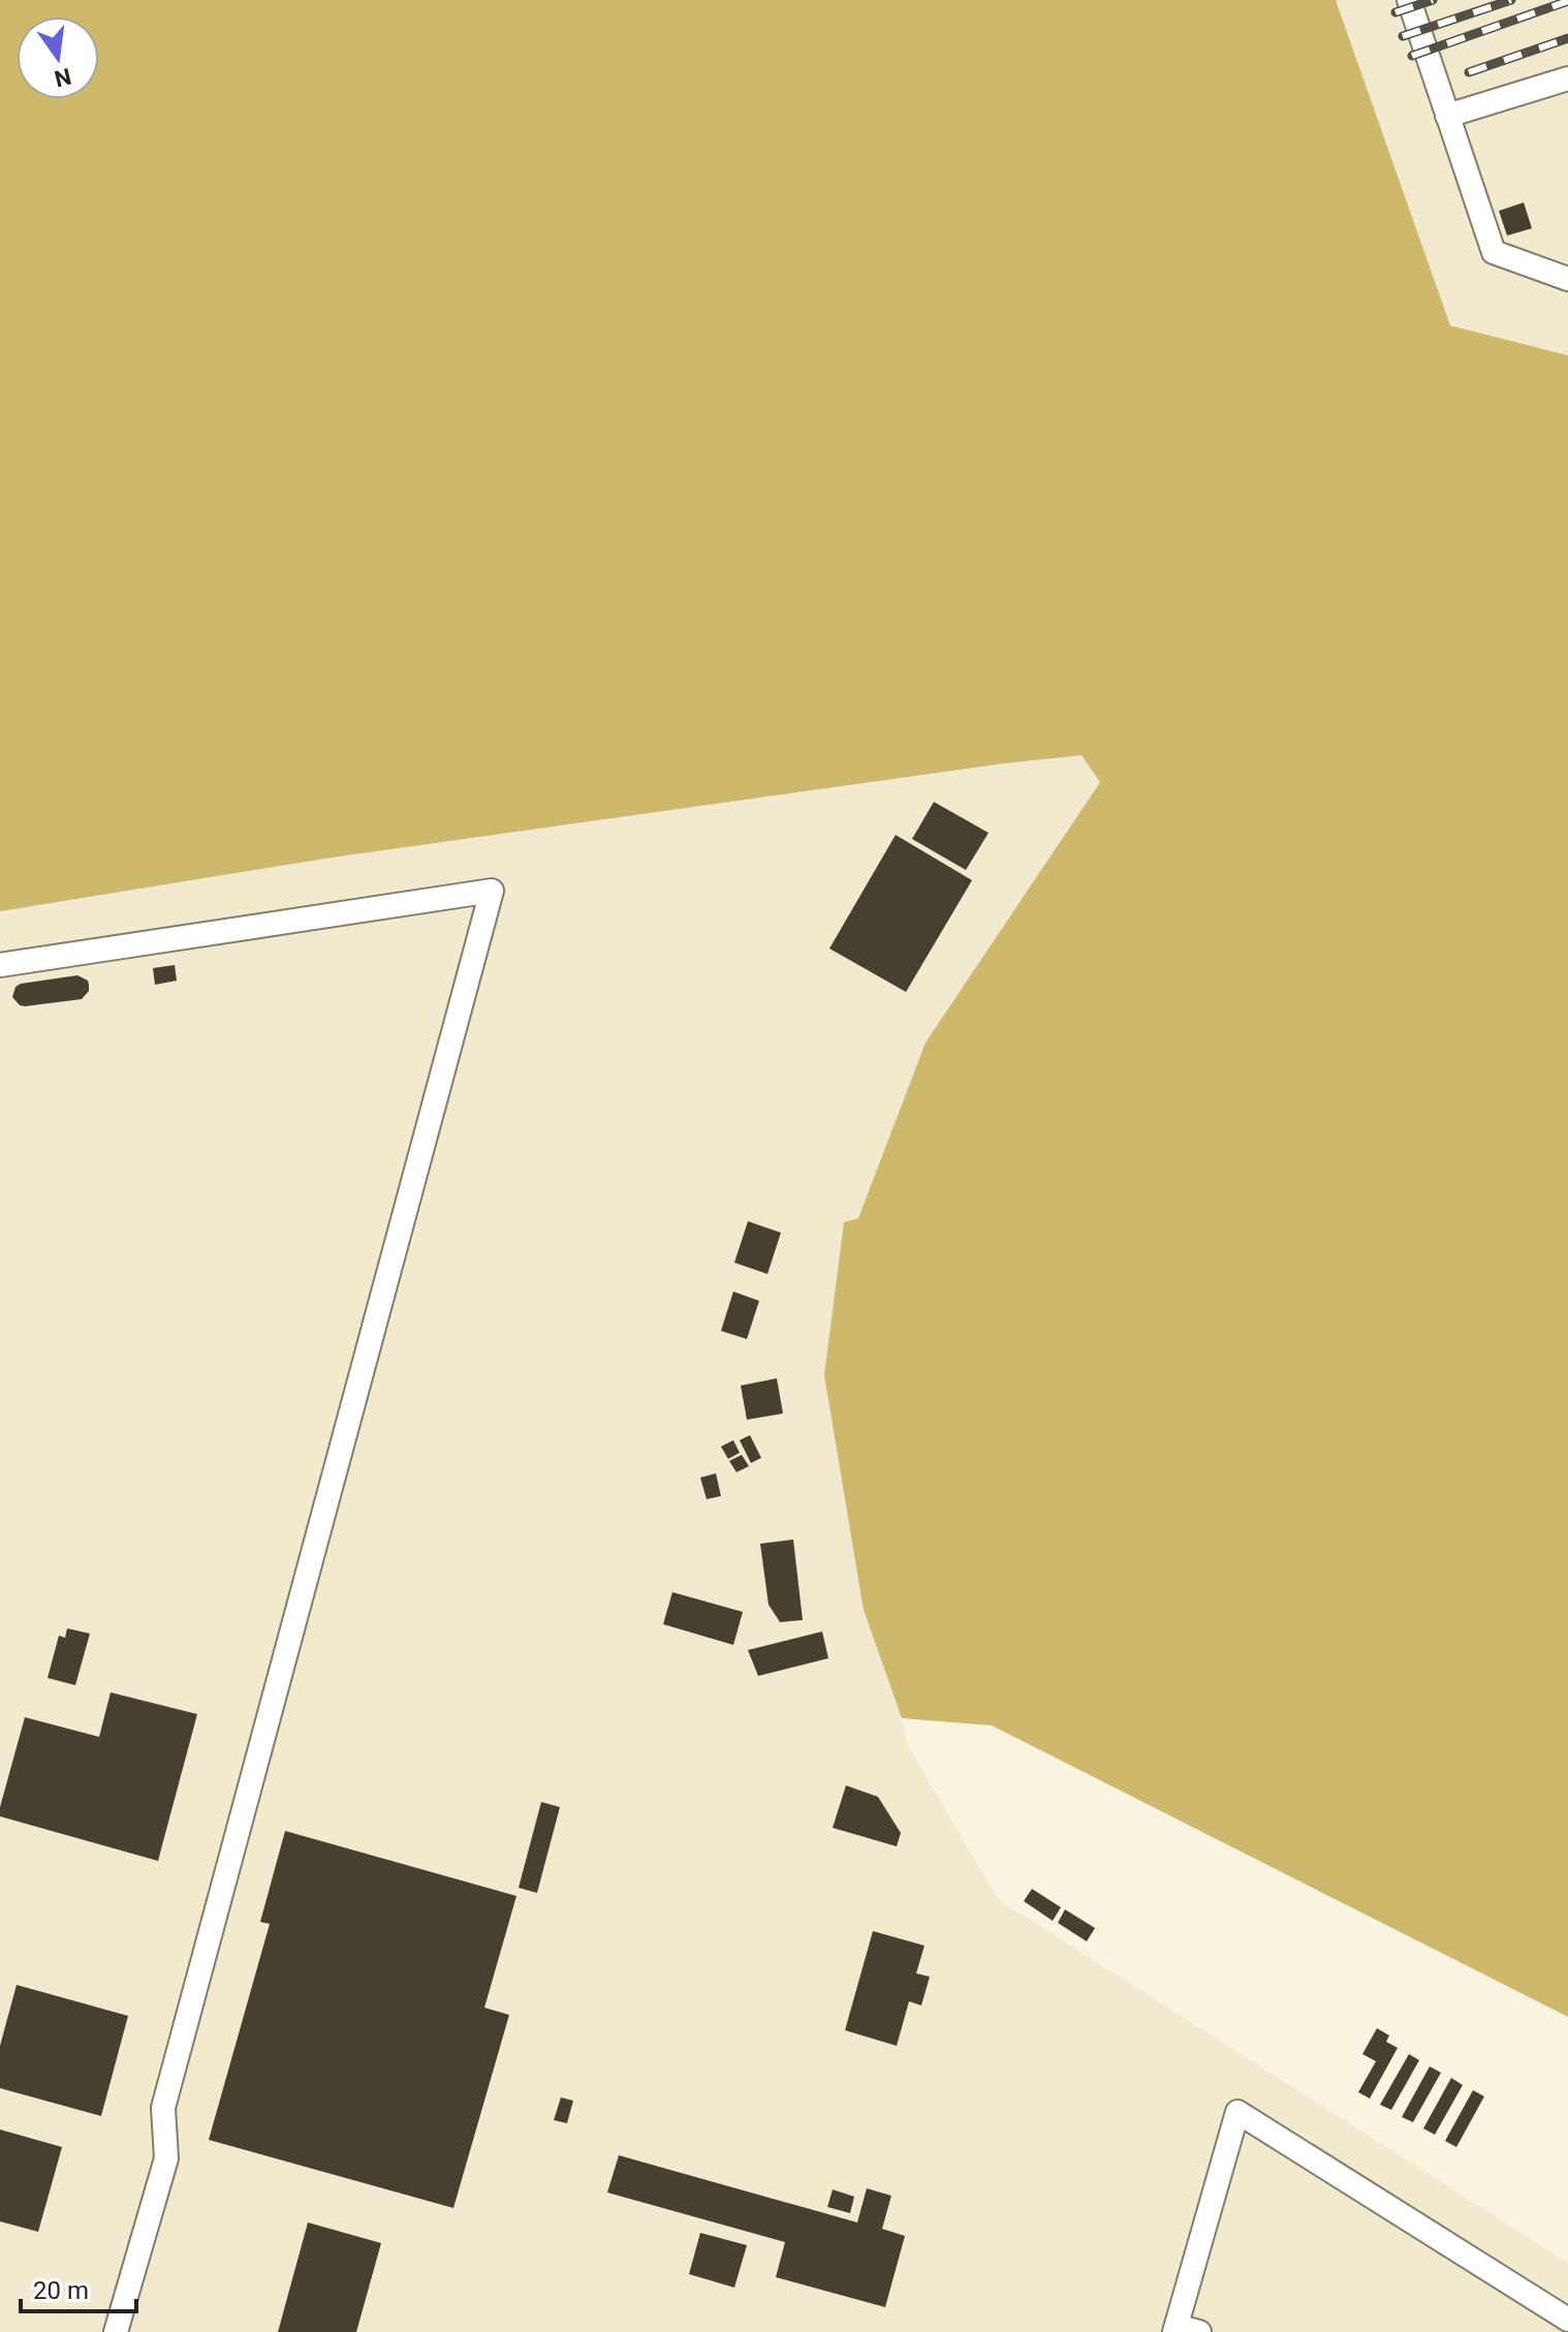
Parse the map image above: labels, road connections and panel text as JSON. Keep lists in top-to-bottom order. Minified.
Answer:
{"scale_bar":"20 m","north":"bottom"}
